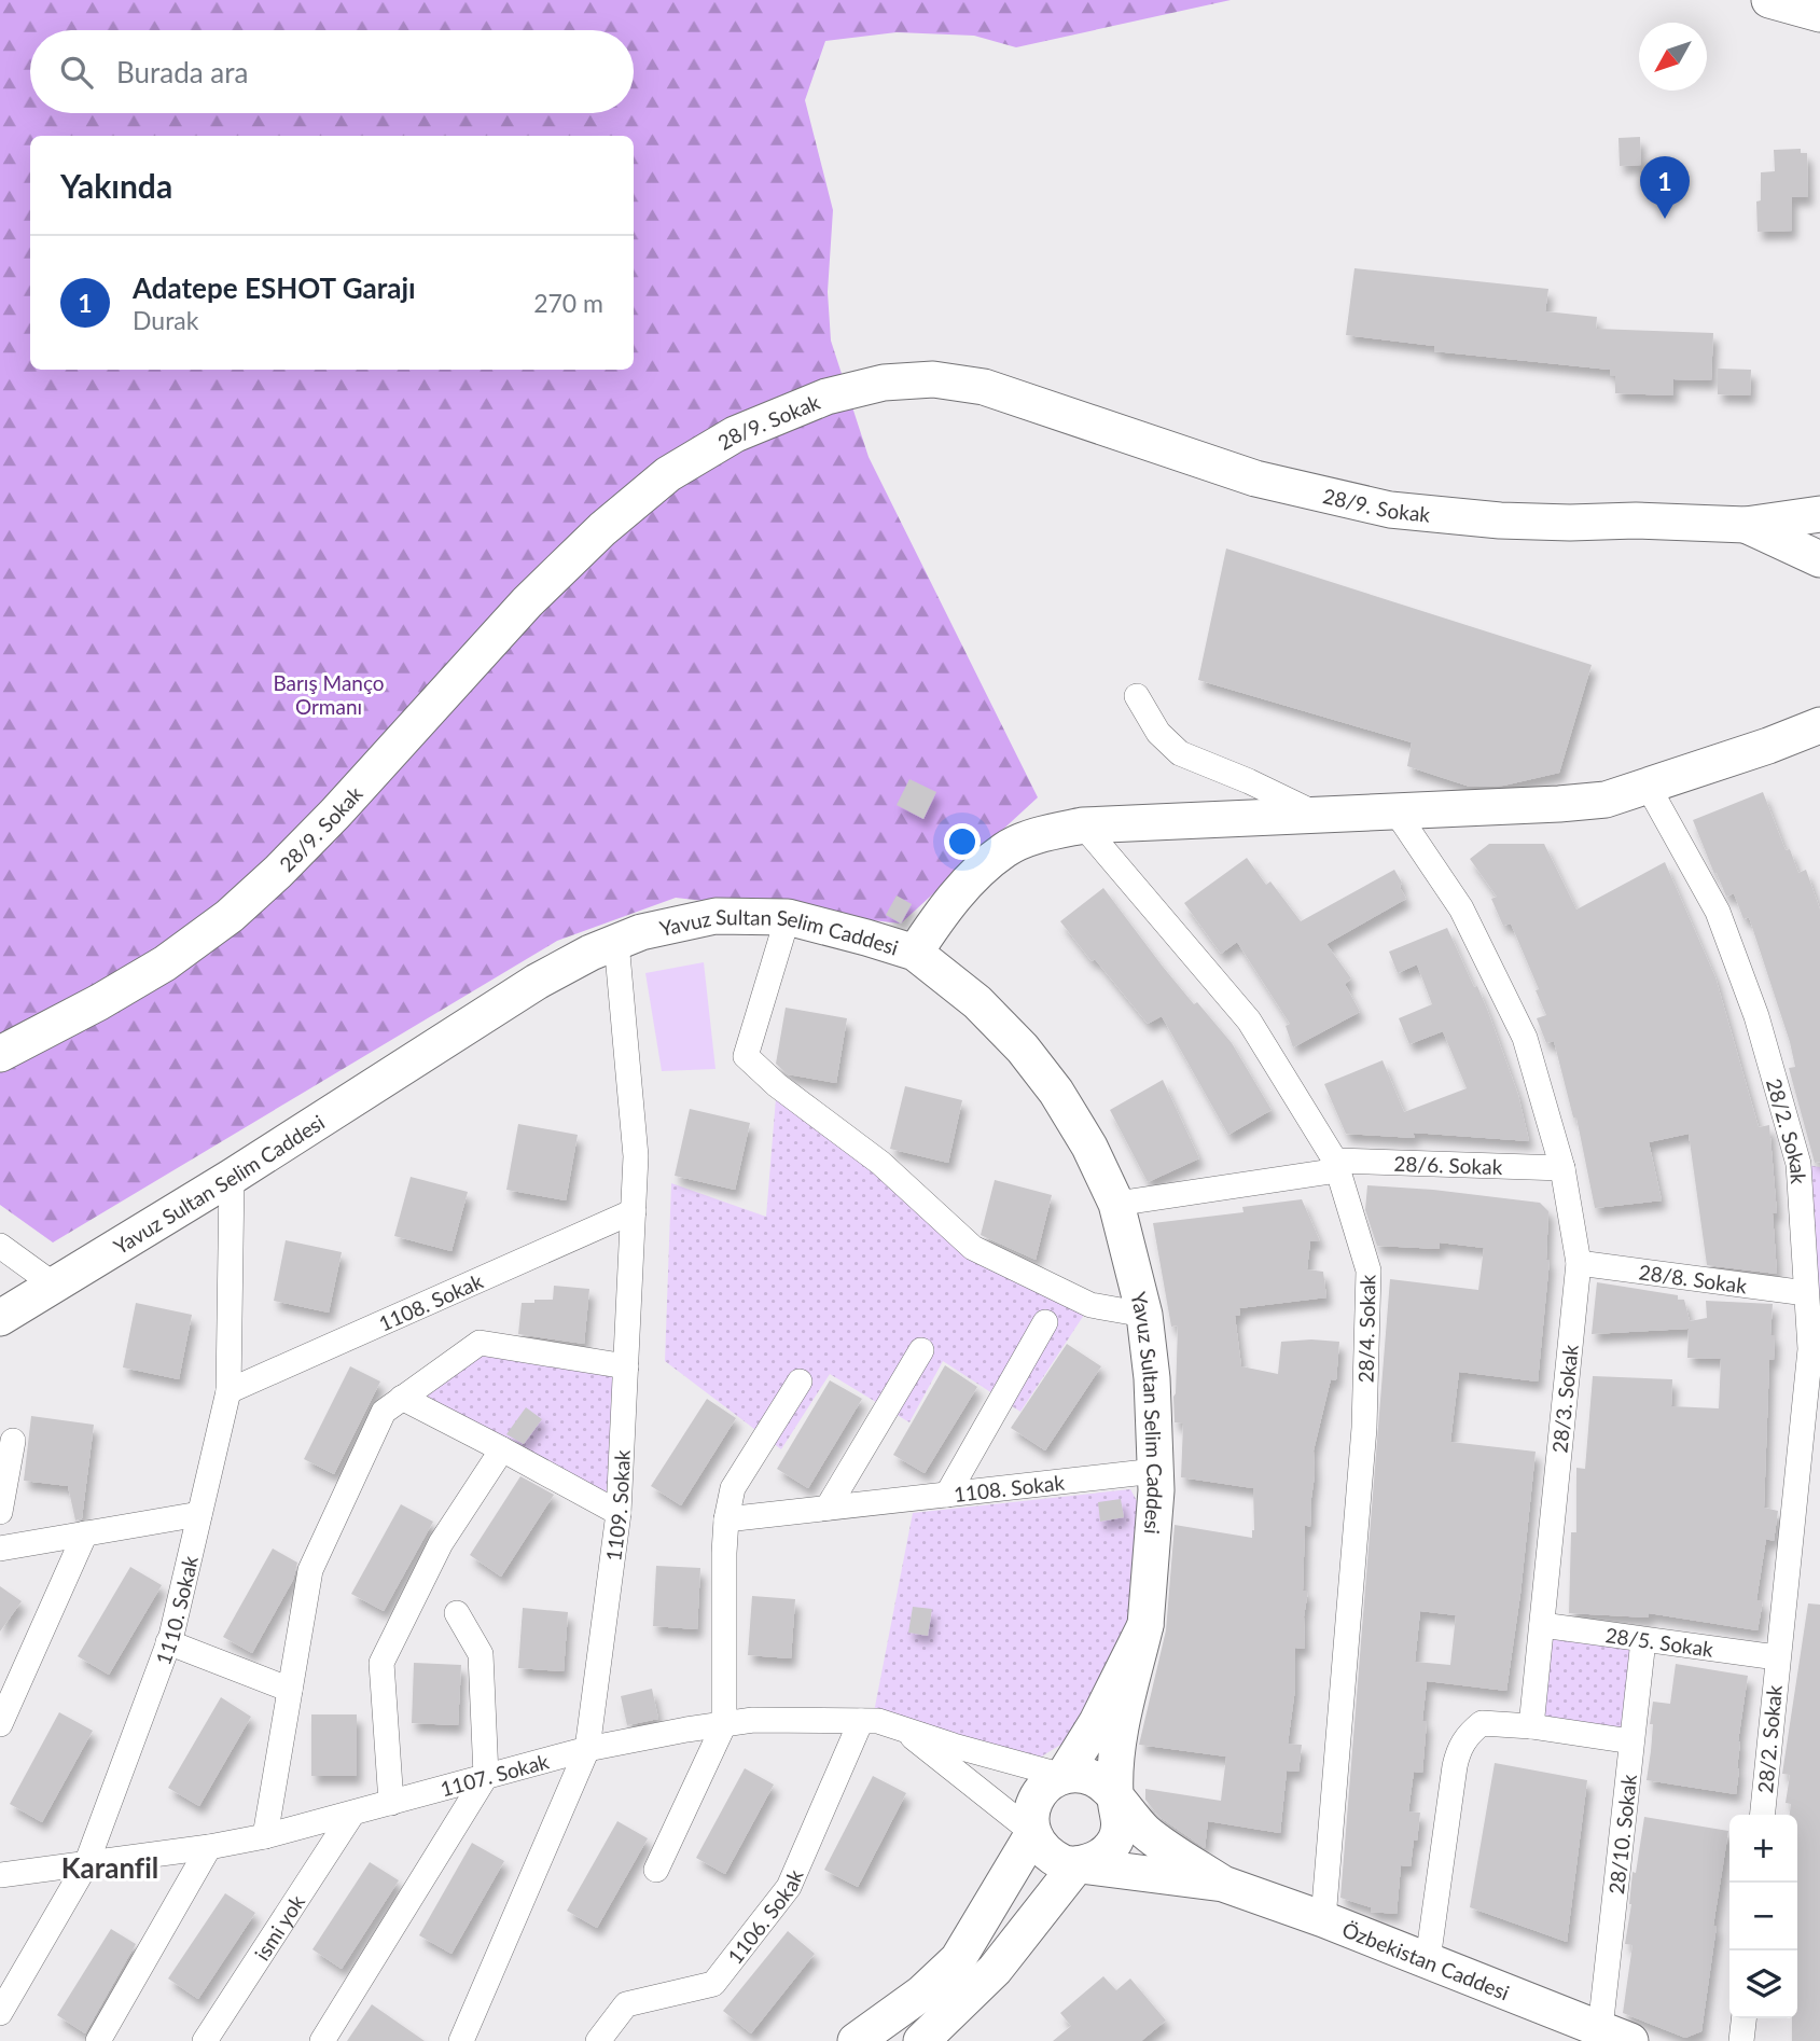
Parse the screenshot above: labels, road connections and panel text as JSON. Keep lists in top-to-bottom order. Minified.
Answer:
{"streets":{"street":["28/9. Sokak","Yavuz Sultan Selim Caddesi","28/2. Sokak","28/6. Sokak","28/8. Sokak","1108. Sokak","28/4. Sokak","28/3. Sokak","1109. Sokak","1110. Sokak","28/5. Sokak","1107. Sokak","28/10. Sokak","1106. Sokak","ismi yok","Özbekistan Caddesi"]},"crossings":[["Yavuz Sultan Selim Caddesi","28/6. Sokak"],["Yavuz Sultan Selim Caddesi","1108. Sokak"],["Yavuz Sultan Selim Caddesi","1109. Sokak"],["Yavuz Sultan Selim Caddesi","1110. Sokak"],["28/2. Sokak","28/8. Sokak"],["28/2. Sokak","28/5. Sokak"],["28/6. Sokak","28/4. Sokak"],["28/6. Sokak","28/3. Sokak"],["28/8. Sokak","28/3. Sokak"],["1108. Sokak","1109. Sokak"],["1108. Sokak","1110. Sokak"],["28/4. Sokak","Özbekistan Caddesi"],["28/3. Sokak","28/5. Sokak"],["1109. Sokak","1107. Sokak"],["1110. Sokak","1107. Sokak"],["28/5. Sokak","28/10. Sokak"],["1107. Sokak","1106. Sokak"],["1107. Sokak","ismi yok"],["28/10. Sokak","Özbekistan Caddesi"]],"districts":["Karanfil"],"parks":["Barış Manço Ormanı"],"north":"bottom left","page":{"search":"Burada ara","heading":"Yakında","pins":"1","list":[{"mark":"1","name":"Adatepe ESHOT Garajı","note":"Durak","value":"270 m"}],"map_buttons":["+","−"]}}
